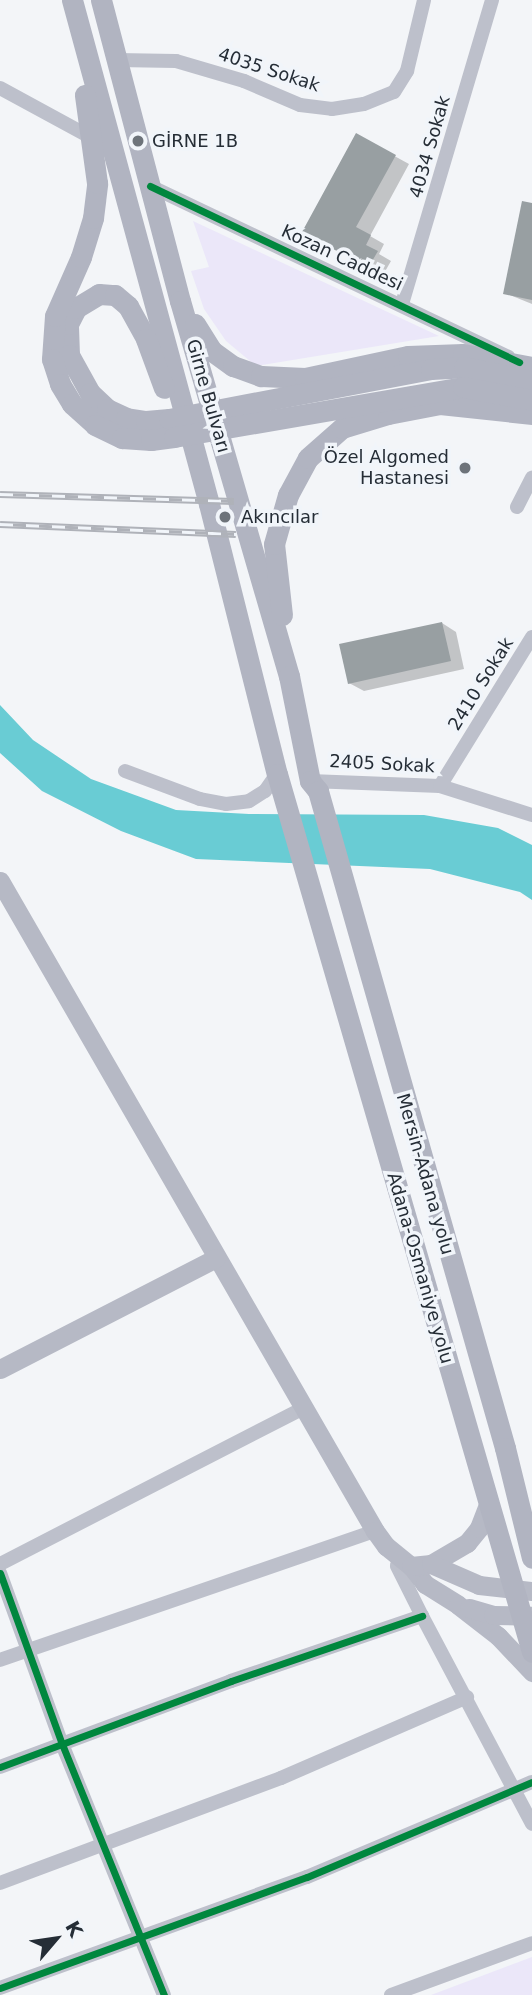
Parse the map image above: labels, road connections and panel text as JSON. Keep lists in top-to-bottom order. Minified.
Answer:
{"streets":{"highway":["Girne Bulvarı","Mersin-Adana yolu","Adana-Osmaniye yolu"],"street":["4035 Sokak","4034 Sokak","Kozan Caddesi","2410 Sokak","2405 Sokak"]},"crossings":[["4035 Sokak","Girne Bulvarı"],["4034 Sokak","Kozan Caddesi"],["Kozan Caddesi","Girne Bulvarı"],["Girne Bulvarı","2405 Sokak"],["Girne Bulvarı","Mersin-Adana yolu"],["Girne Bulvarı","Adana-Osmaniye yolu"],["2410 Sokak","2405 Sokak"],["2405 Sokak","Mersin-Adana yolu"]],"places":["GİRNE 1B","Özel Algomed Hastanesi","Akıncılar"],"north":"top right"}
